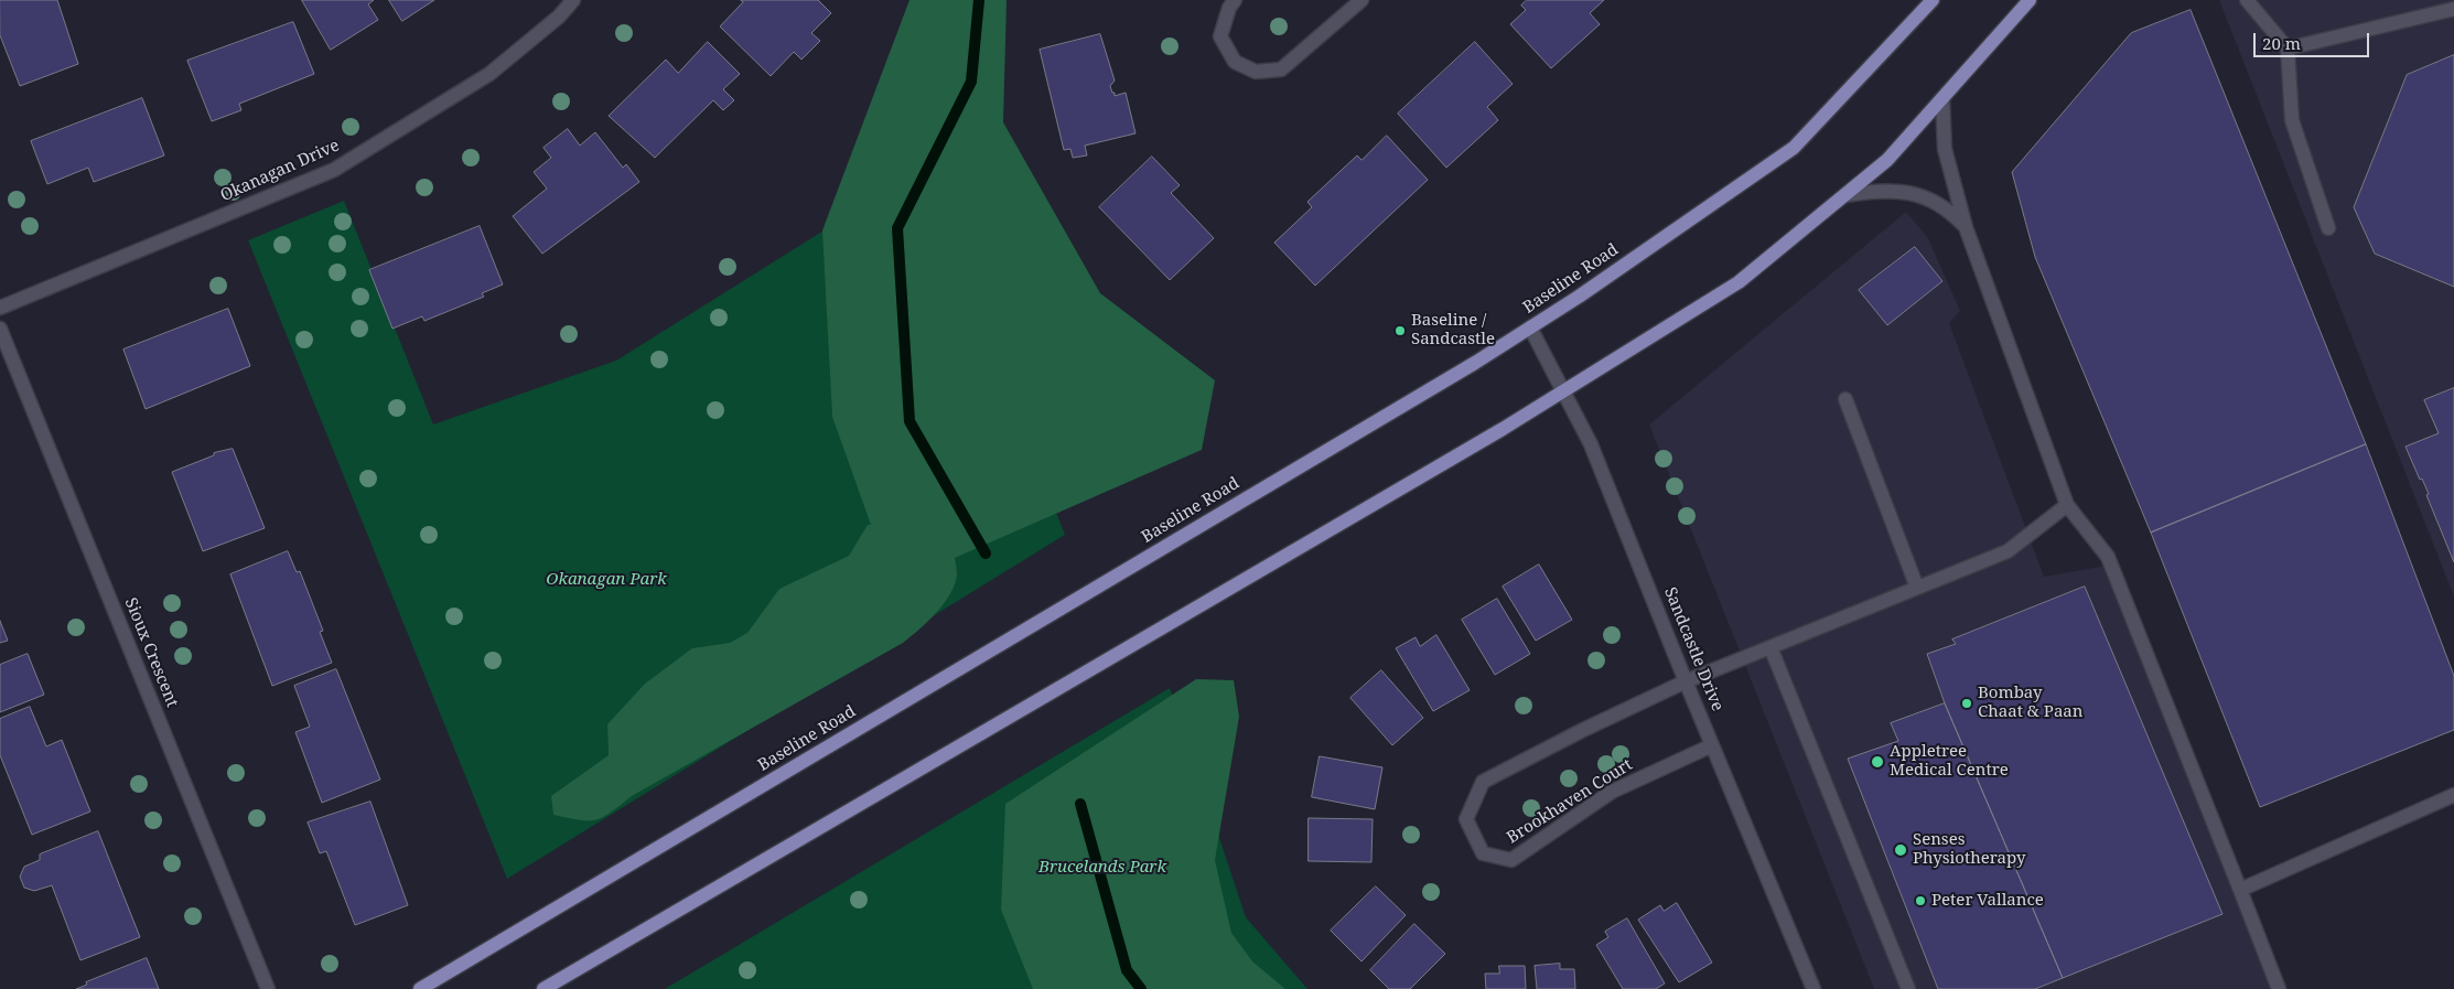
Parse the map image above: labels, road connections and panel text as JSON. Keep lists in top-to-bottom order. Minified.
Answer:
{"streets":{"main road":["Baseline Road"],"street":["Okanagan Drive","Sandcastle Drive","Sioux Crescent","Brookhaven Court"]},"crossings":[["Baseline Road","Sandcastle Drive"],["Sandcastle Drive","Brookhaven Court"]],"parks":["Okanagan Park","Brucelands Park"],"places":["Baseline / Sandcastle","Bombay Chaat & Paan","Appletree Medical Centre","Senses Physiotherapy","Peter Vallance"],"scale_bar":"20 m"}
